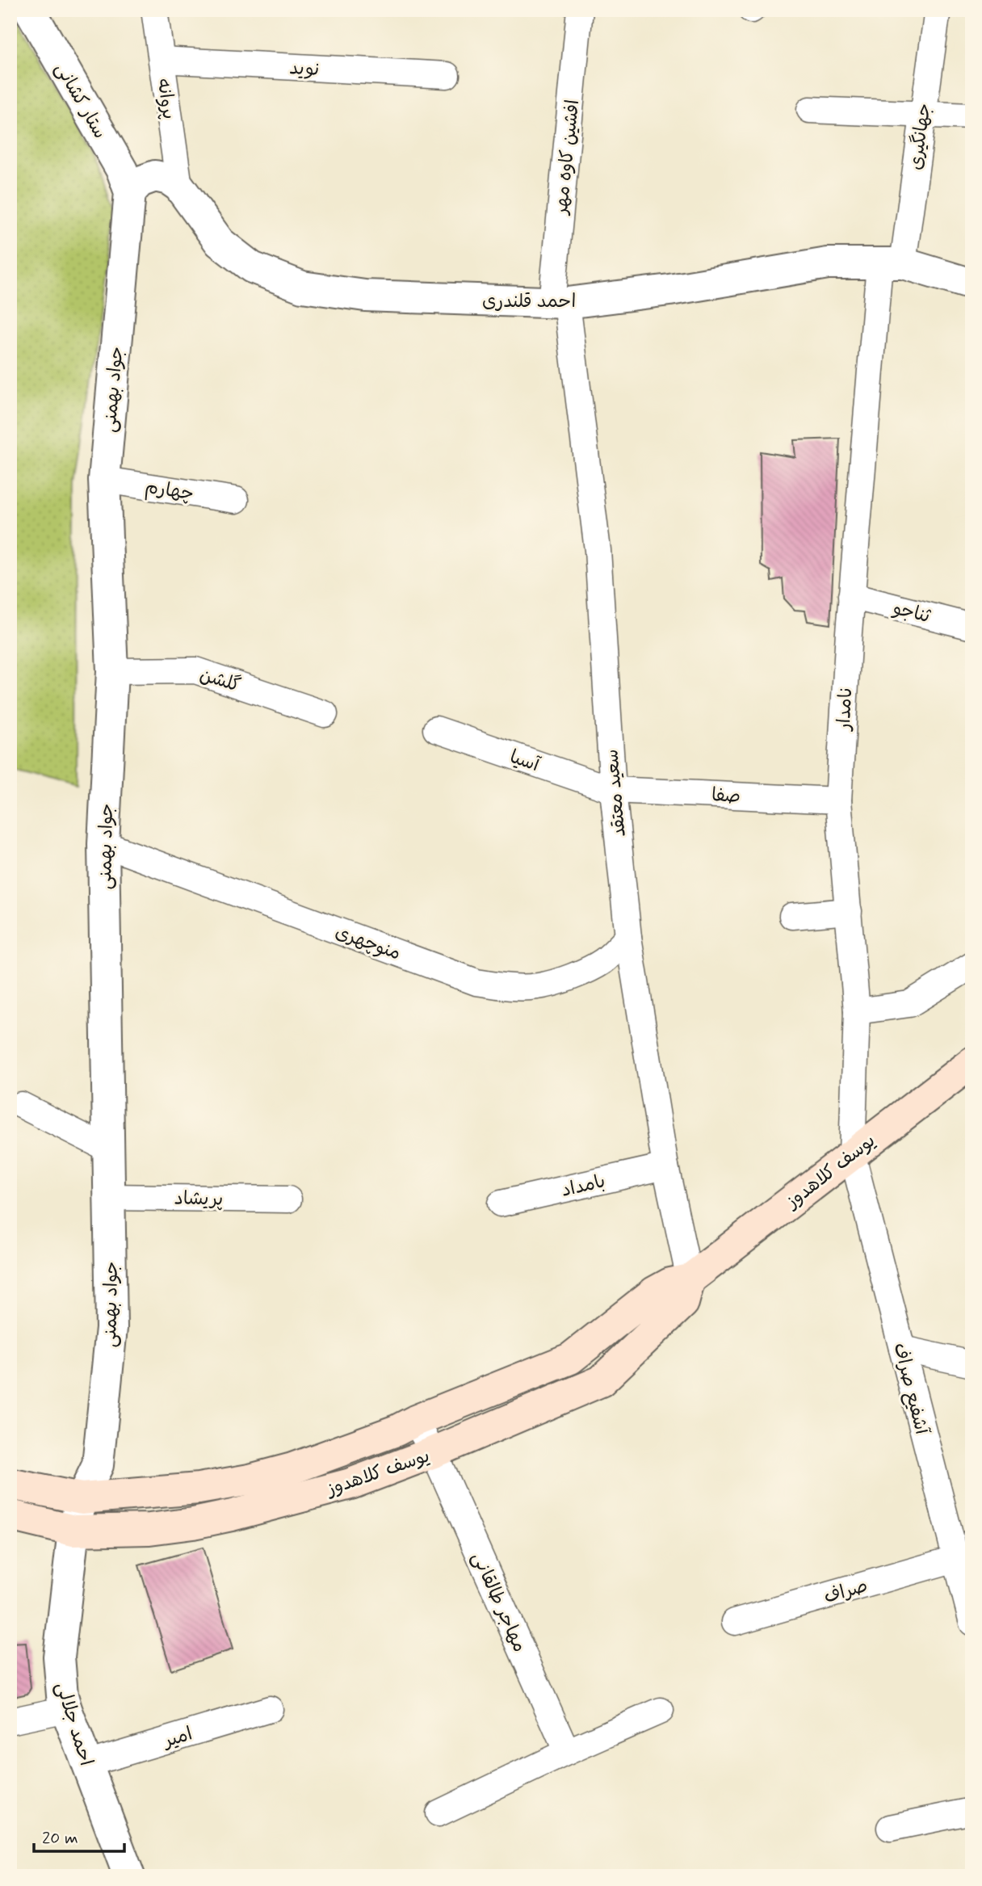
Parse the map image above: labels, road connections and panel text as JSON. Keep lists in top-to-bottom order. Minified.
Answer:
{"streets":{"main road":["یوسف کلاهدوز"],"street":["نوید","پروانه","ستار کشانی","جهانگیری","افشین کاوه مهر","احمد قلندری","جواد بهمنی","چهارم","ثناجو","گلشن","نامدار","آسیا","سعید معتقد","صفا","منوچهری","بامداد","پریشاد","آشفیع صراف","صراف","مهاجر طالقانی","احمد جلالی","امیر"]},"crossings":[["نوید","پروانه"],["پروانه","احمد قلندری"],["ستار کشانی","جواد بهمنی"],["جهانگیری","احمد قلندری"],["جهانگیری","نامدار"],["افشین کاوه مهر","احمد قلندری"],["افشین کاوه مهر","سعید معتقد"],["احمد قلندری","نامدار"],["احمد قلندری","سعید معتقد"],["جواد بهمنی","چهارم"],["جواد بهمنی","گلشن"],["جواد بهمنی","منوچهری"],["جواد بهمنی","یوسف کلاهدوز"],["جواد بهمنی","پریشاد"],["جواد بهمنی","احمد جلالی"],["ثناجو","نامدار"],["نامدار","صفا"],["نامدار","یوسف کلاهدوز"],["نامدار","آشفیع صراف"],["آسیا","سعید معتقد"],["آسیا","صفا"],["سعید معتقد","صفا"],["سعید معتقد","منوچهری"],["سعید معتقد","یوسف کلاهدوز"],["سعید معتقد","بامداد"],["یوسف کلاهدوز","آشفیع صراف"],["یوسف کلاهدوز","مهاجر طالقانی"],["یوسف کلاهدوز","احمد جلالی"],["آشفیع صراف","صراف"],["احمد جلالی","امیر"]],"scale_bar":"20 m"}
